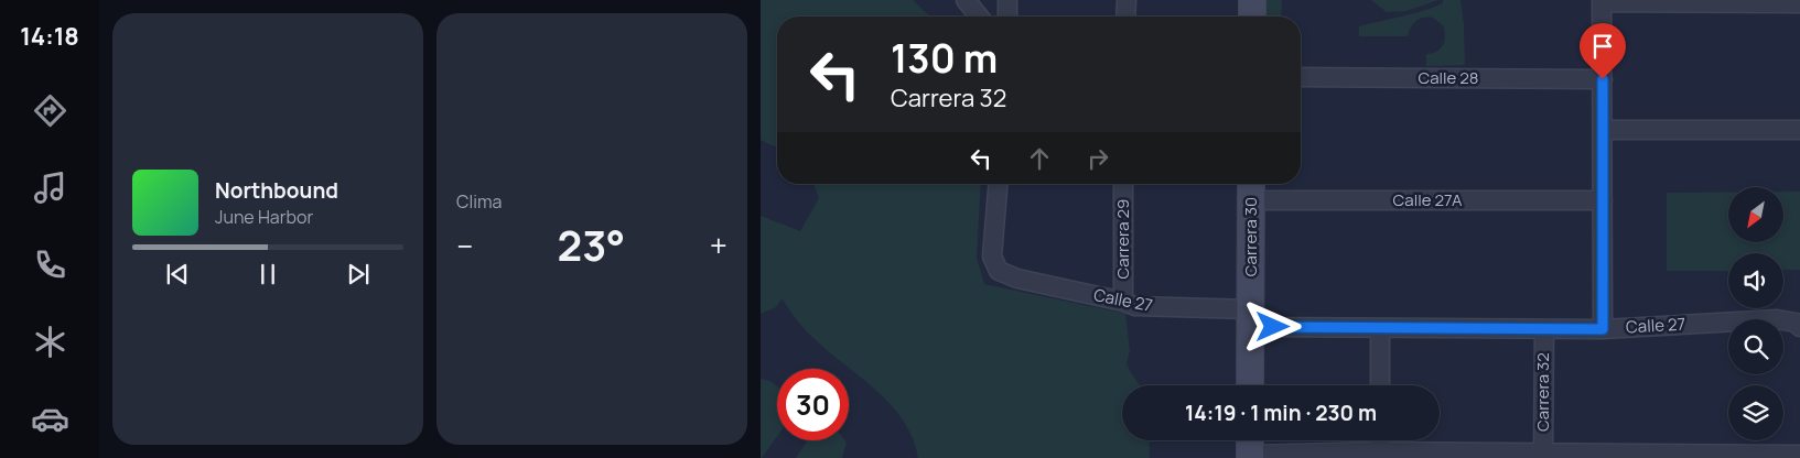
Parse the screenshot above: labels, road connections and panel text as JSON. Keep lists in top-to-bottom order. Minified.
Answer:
{"streets":{"street":["Calle 28","Calle 27A","Carrera 30","Carrera 29","Calle 27","Carrera 32"]},"crossings":[["Calle 27A","Carrera 30"],["Carrera 30","Calle 27"],["Carrera 29","Calle 27"],["Calle 27","Carrera 32"]],"north":"bottom left","page":{"tabs":"14:18","tile":"Clima","turn":["130 m","Carrera 32"],"song":["Northbound","June Harbor"],"heat":["−","23°","+"],"limit":"30","trip":"14:19 · 1 min · 230 m"}}
